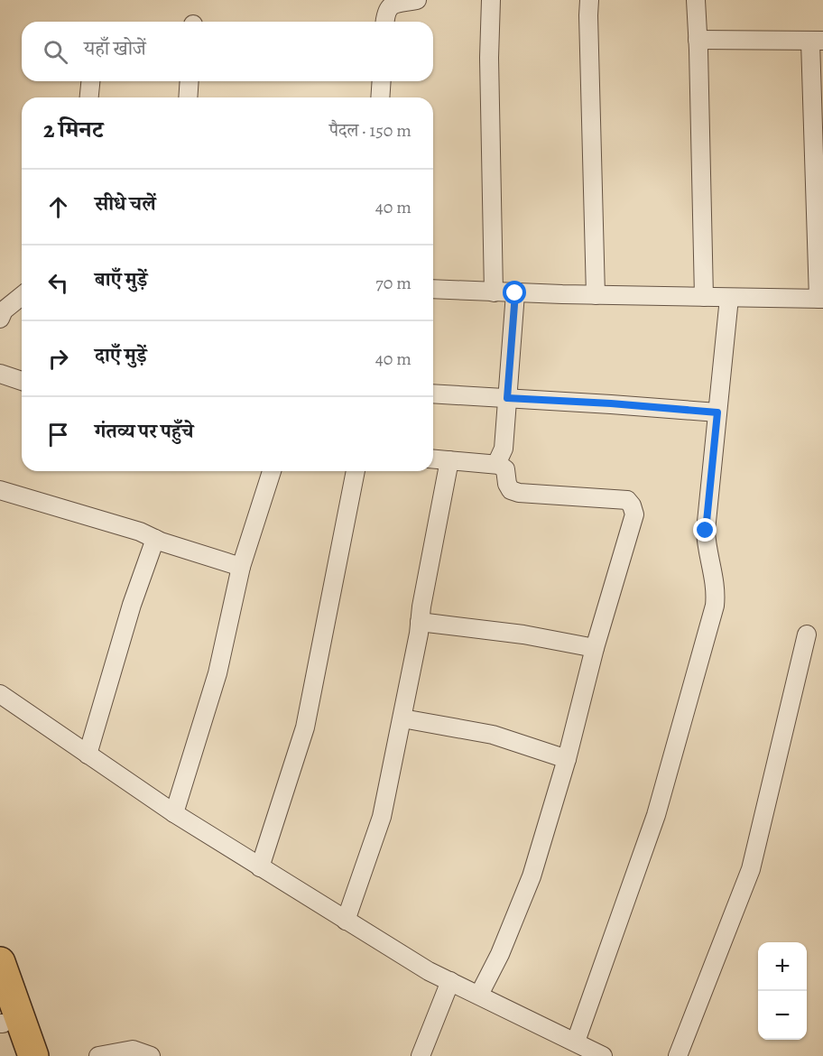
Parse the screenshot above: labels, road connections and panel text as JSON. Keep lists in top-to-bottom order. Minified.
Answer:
{"page":{"search":"यहाँ खोजें","heading":["2 मिनट","पैदल · 150 m"],"list":[["सीधे चलें","40 m"],["बाएँ मुड़ें","70 m"],["दाएँ मुड़ें","40 m"],"गंतव्य पर पहुँचे"],"map_buttons":["+","−"]}}
